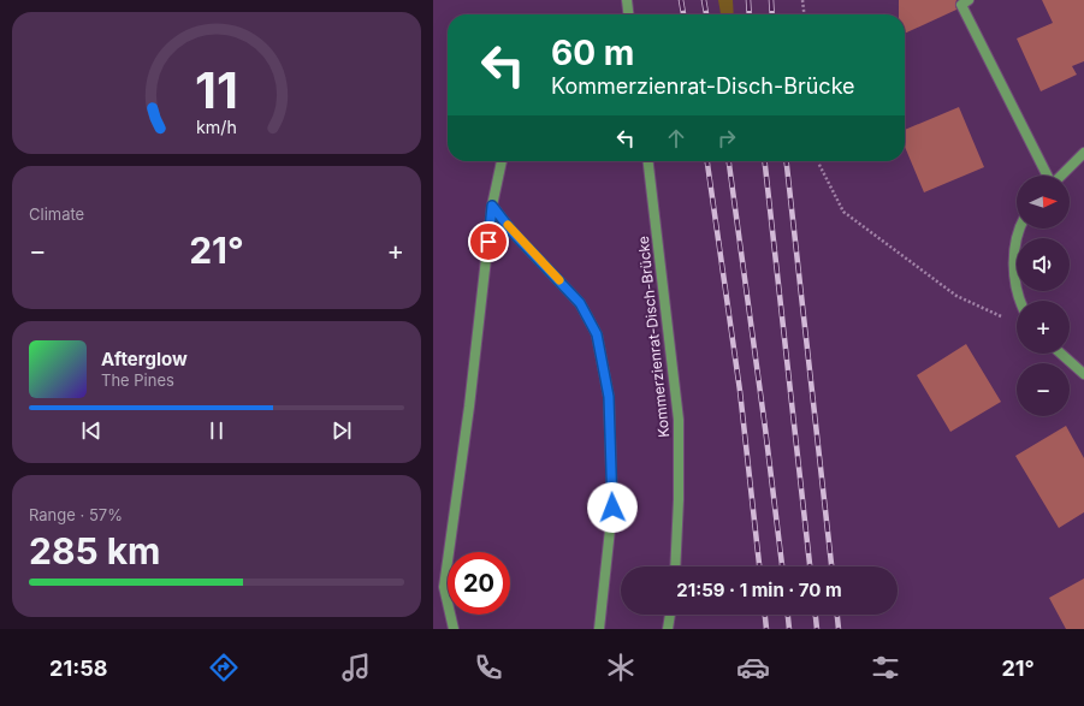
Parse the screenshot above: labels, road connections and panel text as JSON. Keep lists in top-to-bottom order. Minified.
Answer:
{"streets":{"street":["Kommerzienrat-Disch-Brücke"]},"north":"right","page":{"turn":["60 m","Kommerzienrat-Disch-Brücke"],"tile":["Climate",["Range · 57%","285 km"]],"map_buttons":["+","−"],"heat":["−","21°","+"],"song":["Afterglow","The Pines"],"limit":"20","trip":"21:59 · 1 min · 70 m","tabs":["21:58","21°"],"gauge":["11","km/h"]}}
